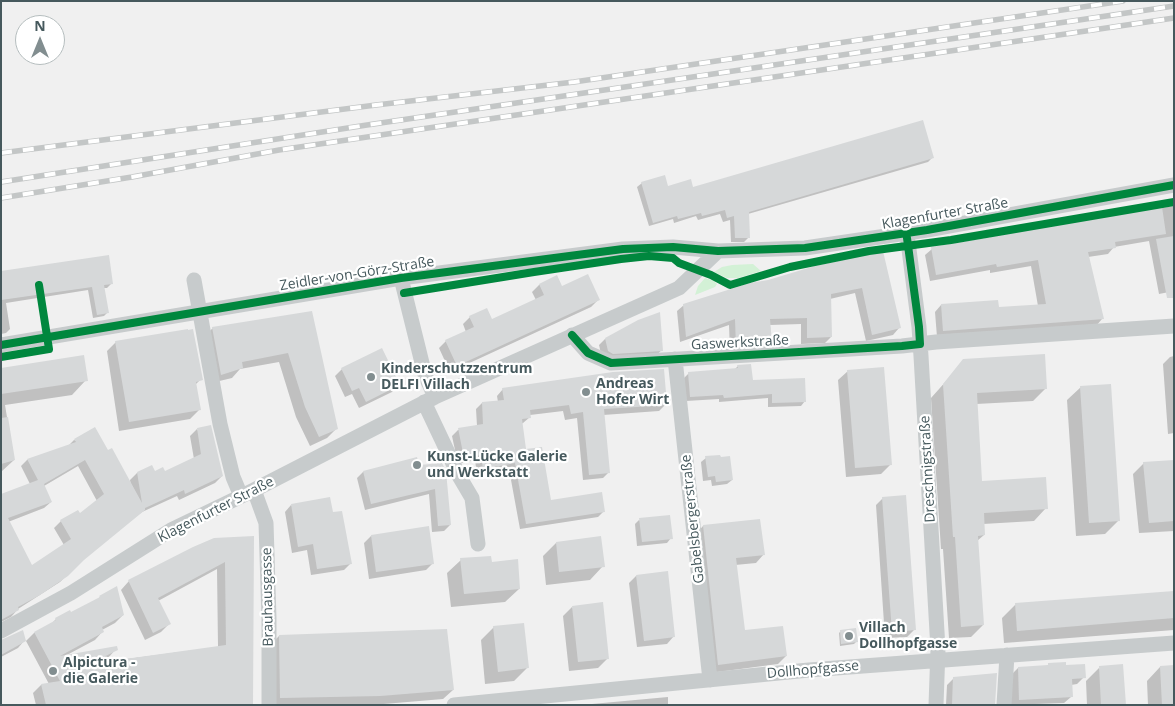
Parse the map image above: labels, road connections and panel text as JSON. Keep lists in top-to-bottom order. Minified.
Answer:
{"streets":{"street":["Klagenfurter Straße","Zeidler-von-Görz-Straße","Gaswerkstraße","Dreschnigstraße","Gabelsbergerstraße","Brauhausgasse","Dollhopfgasse"]},"crossings":[["Klagenfurter Straße","Zeidler-von-Görz-Straße"],["Klagenfurter Straße","Gaswerkstraße"],["Klagenfurter Straße","Dreschnigstraße"],["Klagenfurter Straße","Brauhausgasse"],["Zeidler-von-Görz-Straße","Brauhausgasse"],["Gaswerkstraße","Dreschnigstraße"],["Gaswerkstraße","Gabelsbergerstraße"],["Dreschnigstraße","Dollhopfgasse"],["Gabelsbergerstraße","Dollhopfgasse"]],"places":["Kinderschutzzentrum DELFI Villach","Andreas Hofer Wirt","Kunst-Lücke Galerie und Werkstatt","Villach Dollhopfgasse","Alpictura - die Galerie"],"north":"top"}
